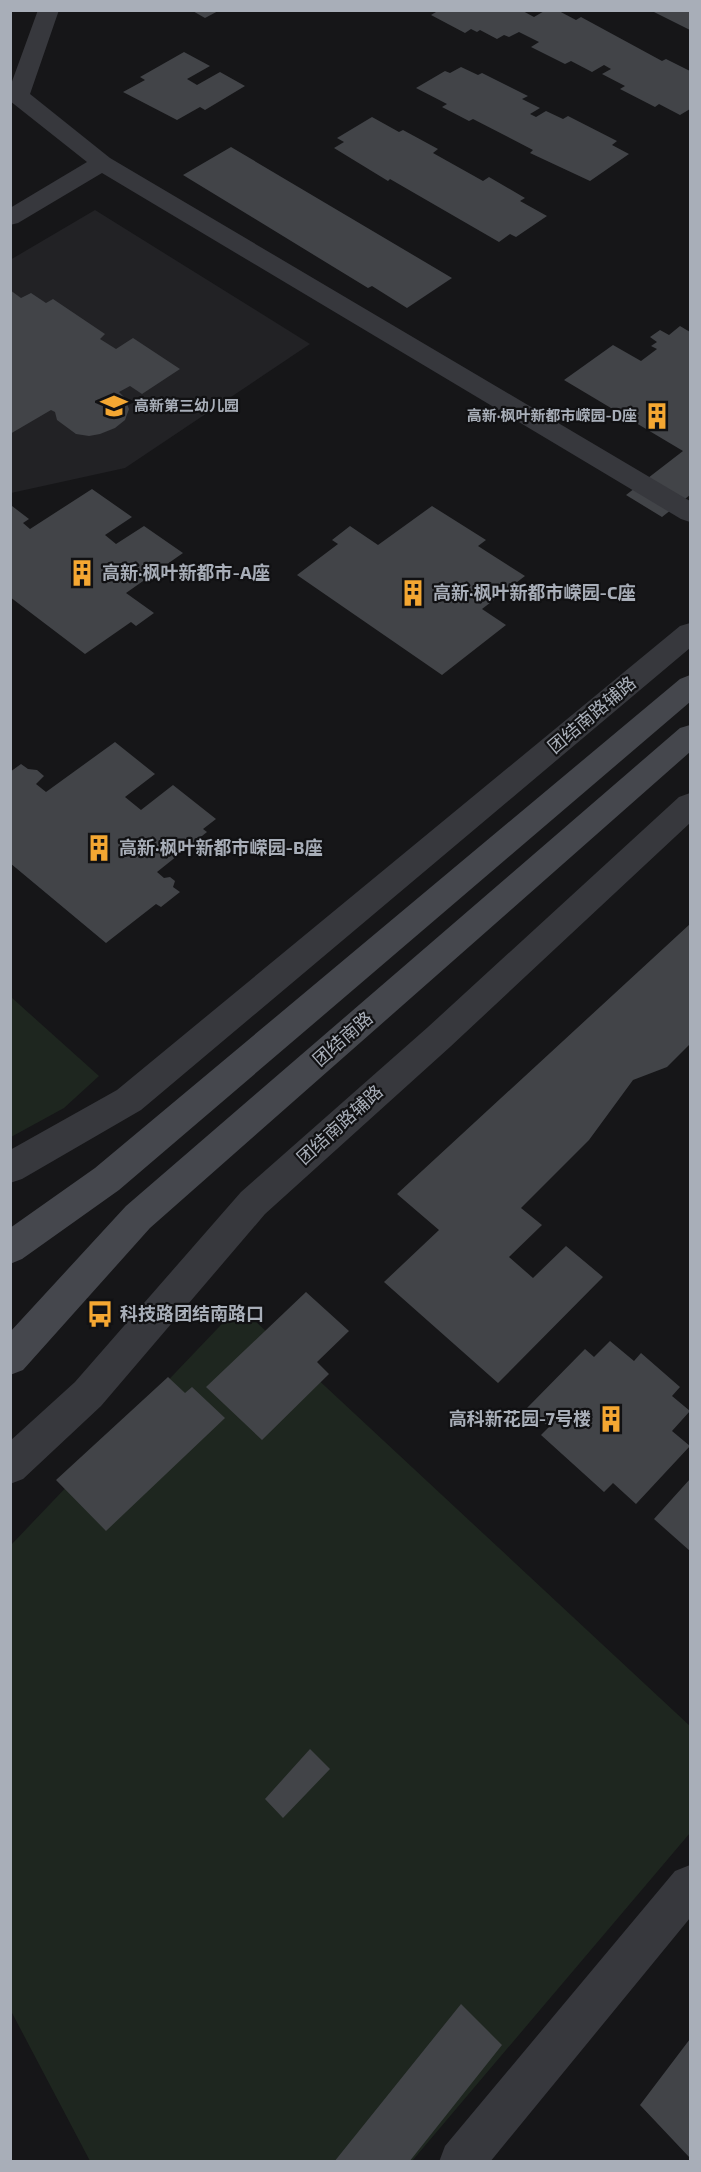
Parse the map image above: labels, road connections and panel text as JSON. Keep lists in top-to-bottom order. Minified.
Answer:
{"streets":{"main road":["团结南路"],"street":["团结南路辅路"]},"places":{"school or university":["高新第三幼儿园"],"building":["高新·枫叶新都市嵘园-D座","高新·枫叶新都市-A座","高新·枫叶新都市嵘园-C座","高新·枫叶新都市嵘园-B座","高科新花园-7号楼"],"bus stop":["科技路团结南路口"]}}
